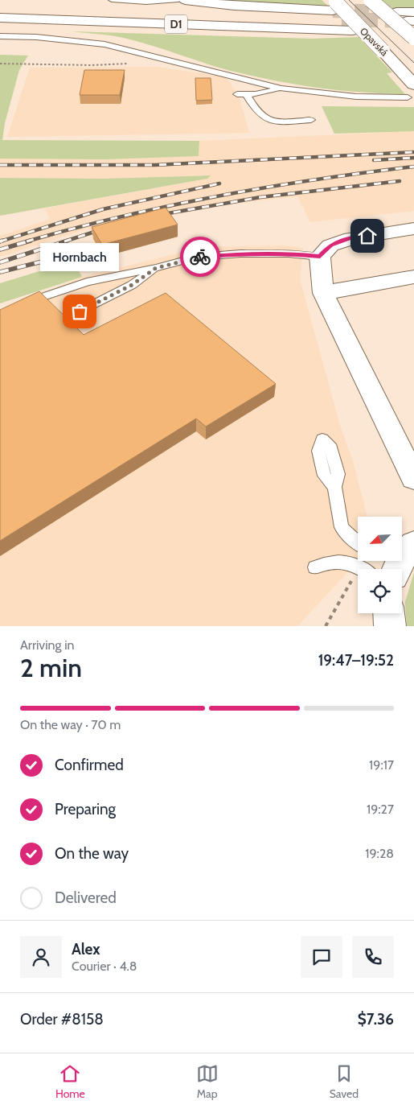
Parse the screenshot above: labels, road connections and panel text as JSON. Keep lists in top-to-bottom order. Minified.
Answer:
{"streets":{"main road":["D1","Opavská"]},"places":["Hornbach"],"north":"bottom left","page":{"bubble":"Hornbach","heading":["2 min","Arriving in","19:47–19:52"],"panel":["Alex","Courier · 4.8","Order #8158","$7.36"],"bar":"On the way · 70 m","list":[["Confirmed","19:17"],["Preparing","19:27"],["On the way","19:28"],"Delivered"],"tabs":["Home","Map","Saved"]}}
